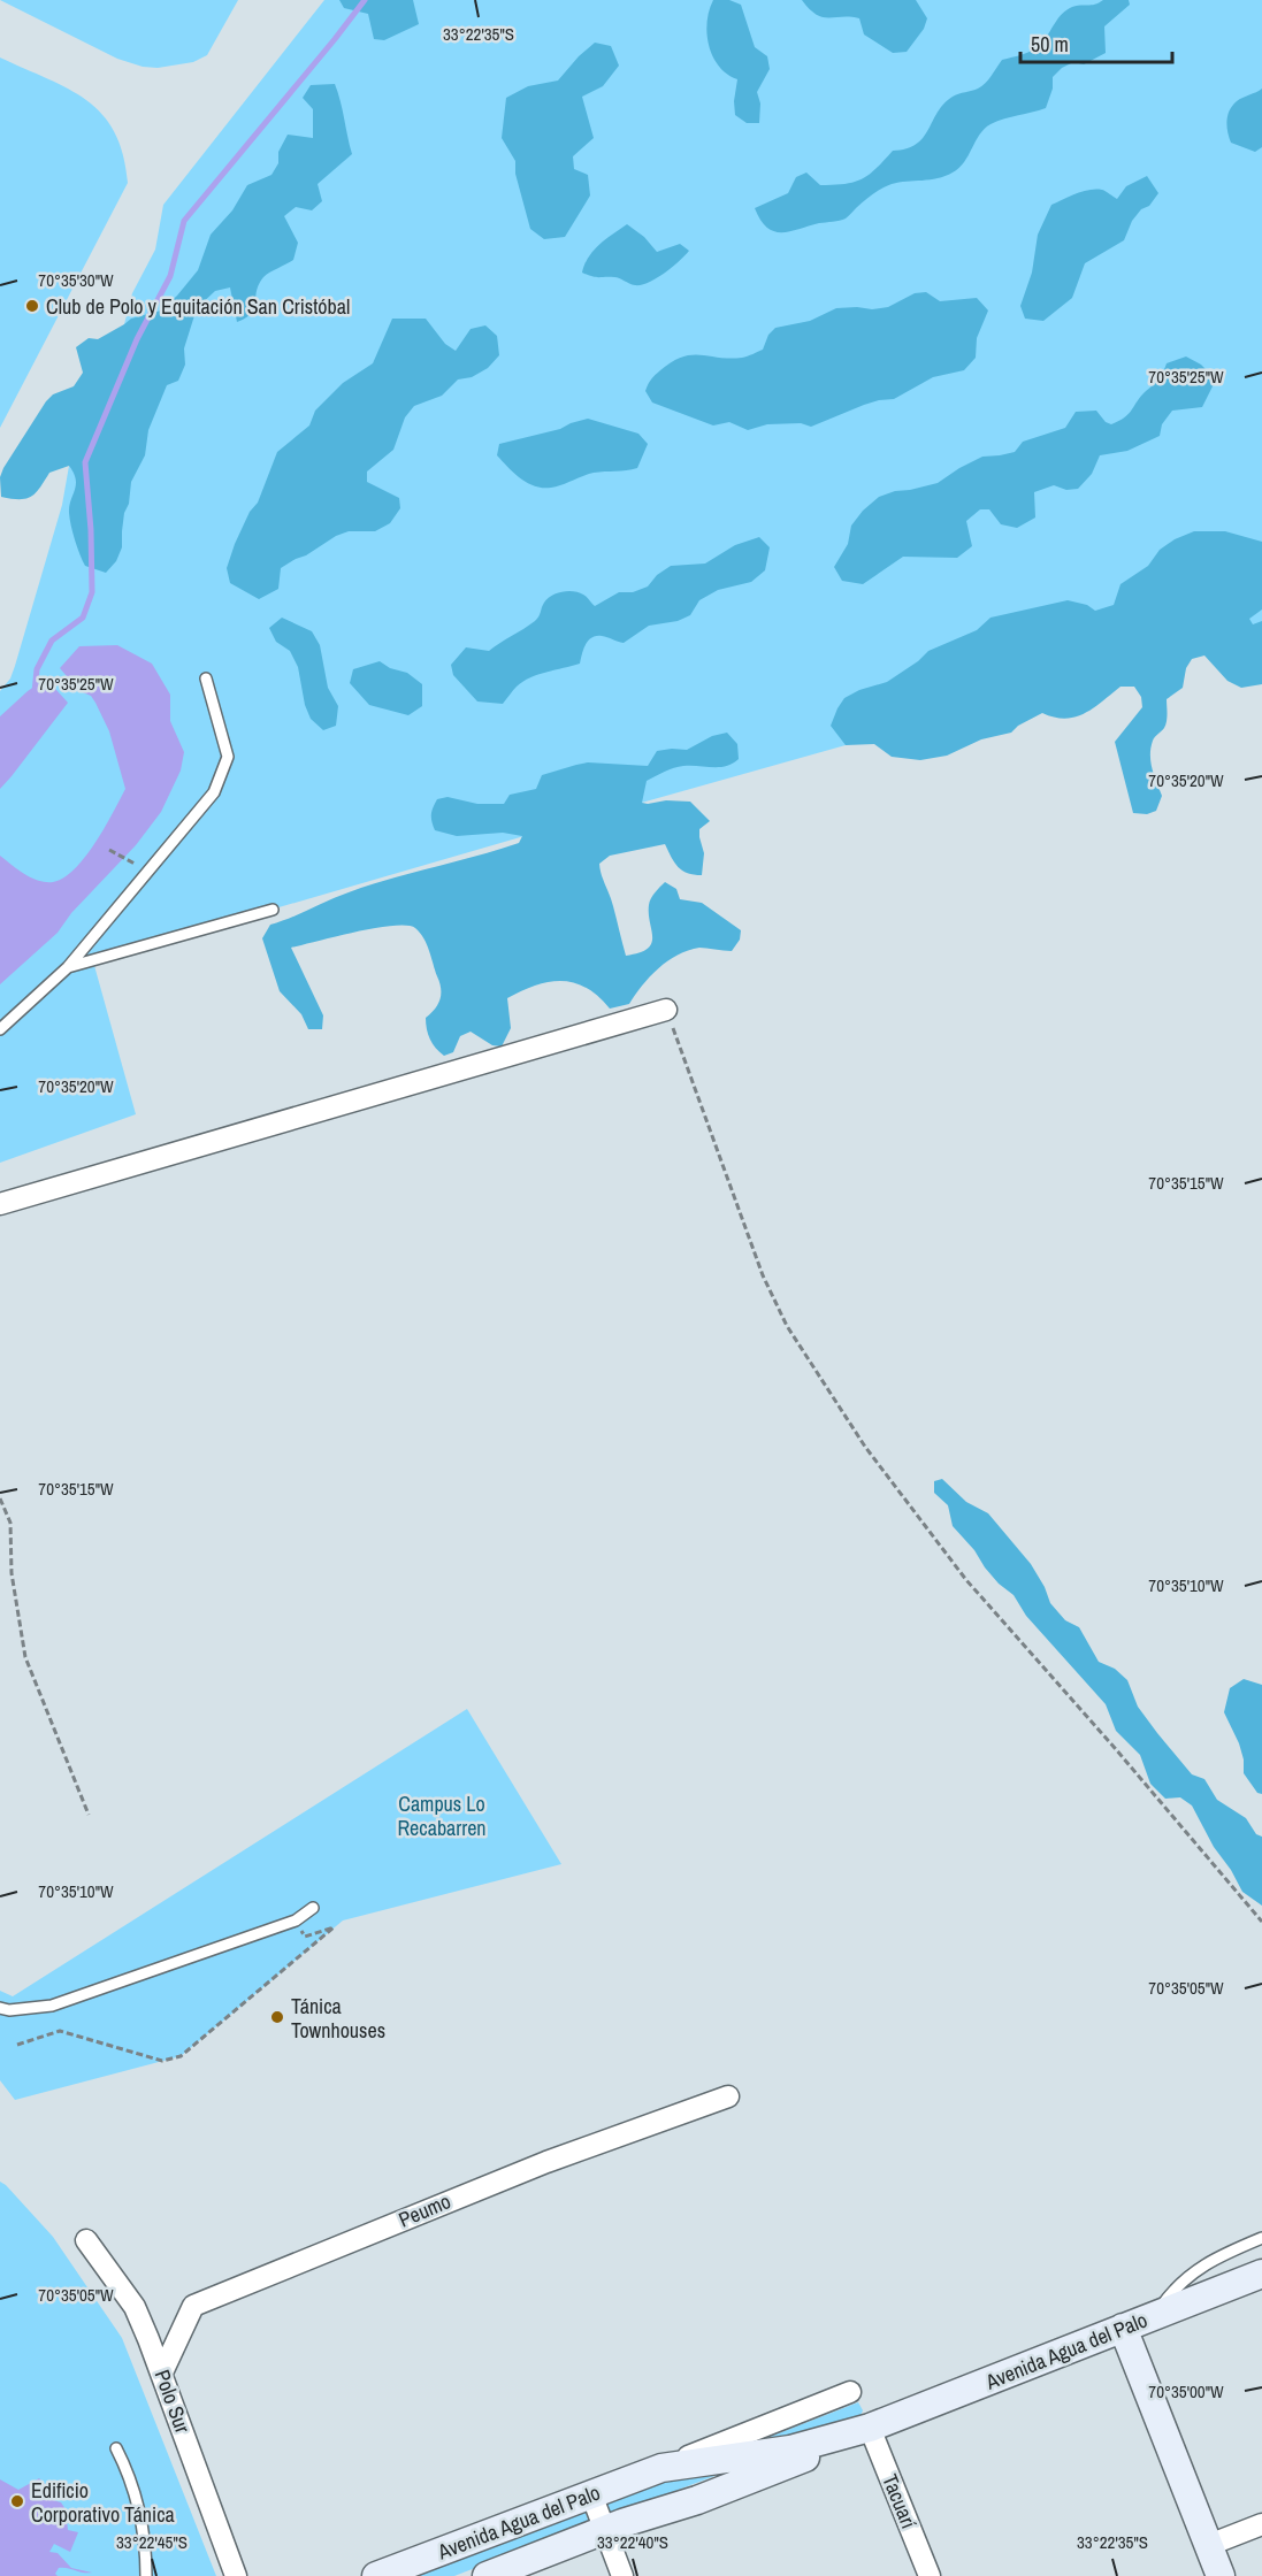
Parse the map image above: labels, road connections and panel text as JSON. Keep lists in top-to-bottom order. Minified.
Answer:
{"streets":{"street":["Peumo","Avenida Agua del Palo","Polo Sur","Tacuarí"]},"crossings":[["Peumo","Polo Sur"],["Avenida Agua del Palo","Tacuarí"]],"parks":["Campus Lo Recabarren"],"places":["Club de Polo y Equitación San Cristóbal","Tánica Townhouses","Edificio Corporativo Tánica"],"scale_bar":"50 m","coordinates":["33°22'35\"S","70°35'30\"W","70°35'25\"W","70°35'20\"W","70°35'15\"W","70°35'10\"W","70°35'05\"W","70°35'00\"W","33°22'45\"S","33°22'40\"S"]}
